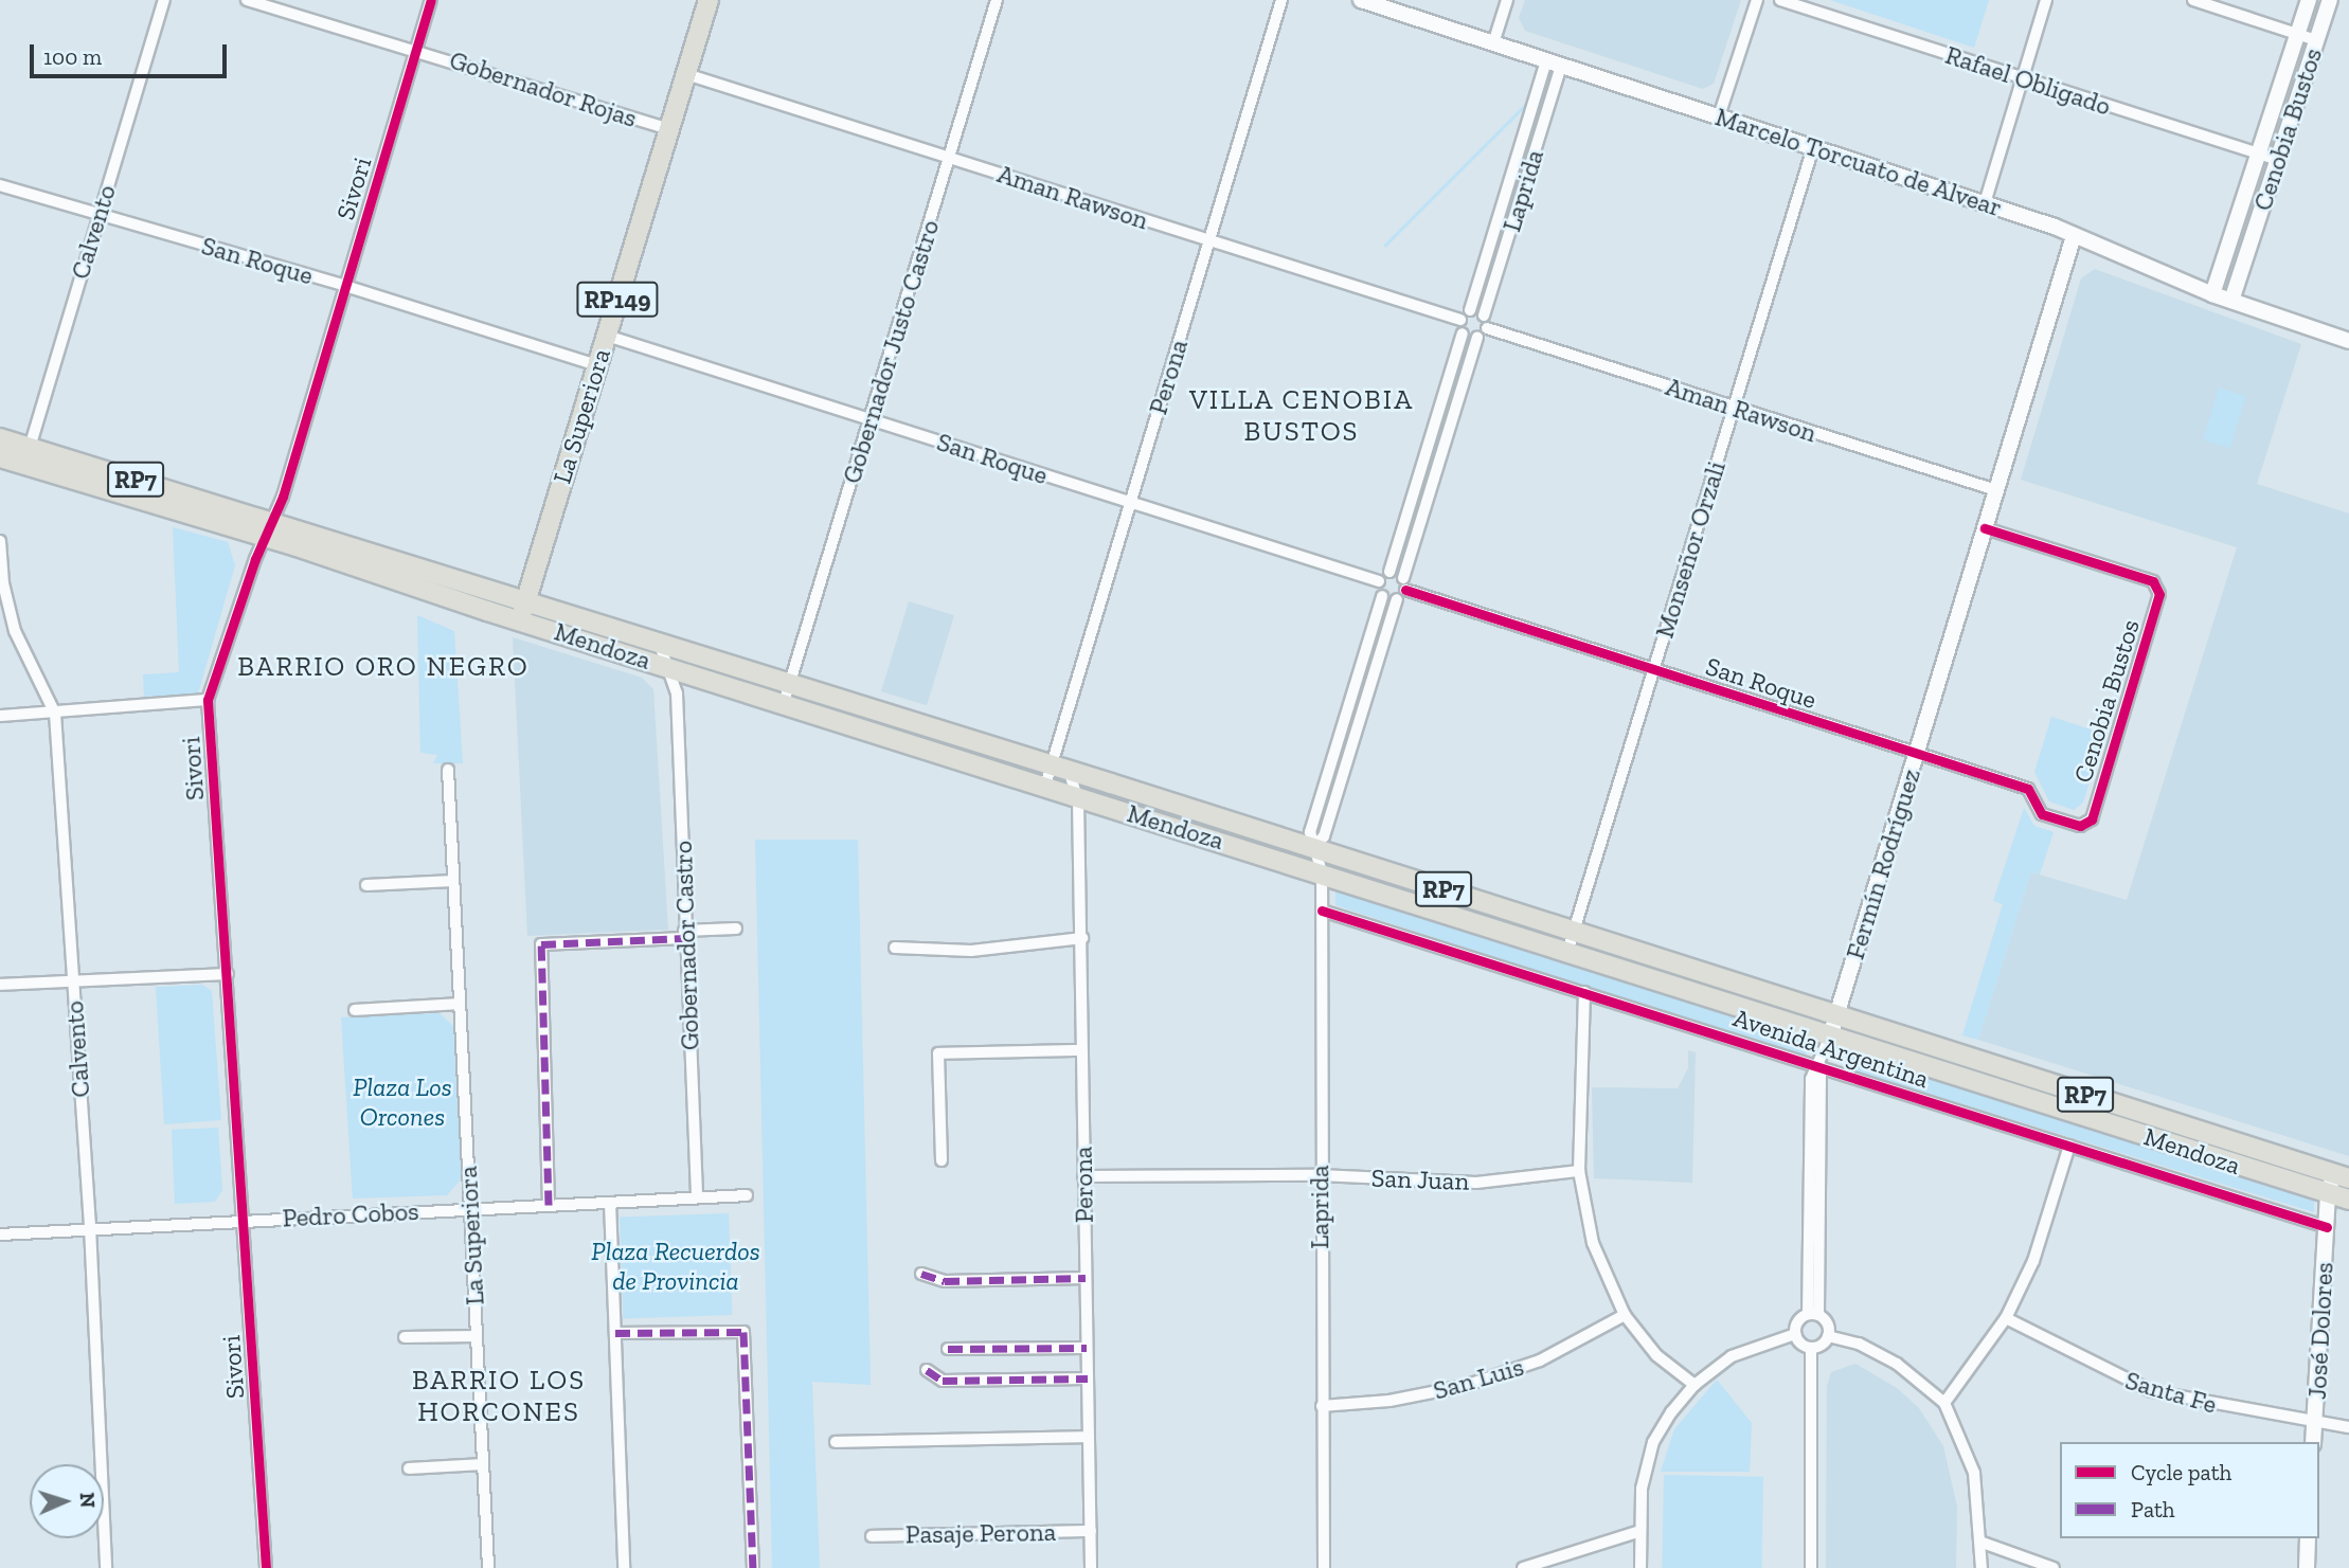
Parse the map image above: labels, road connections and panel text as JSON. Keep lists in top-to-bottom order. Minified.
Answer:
{"streets":{"main road":["RP149","La Superiora","RP7","Mendoza"],"street":["Rafael Obligado","Gobernador Rojas","Cenobia Bustos","Marcelo Torcuato de Alvear","Sivori","Laprida","Aman Rawson","Calvento","San Roque","Gobernador Justo Castro","Perona","Monseñor Orzali","Fermín Rodríguez","Gobernador Castro","Avenida Argentina","San Juan","Pedro Cobos","José Dolores","San Luis","Santa Fe","Pasaje Perona"]},"crossings":[["Rafael Obligado","Cenobia Bustos"],["Gobernador Rojas","Sivori"],["Gobernador Rojas","La Superiora"],["Cenobia Bustos","Marcelo Torcuato de Alvear"],["Cenobia Bustos","San Roque"],["Cenobia Bustos","Fermín Rodríguez"],["Marcelo Torcuato de Alvear","Laprida"],["Marcelo Torcuato de Alvear","Monseñor Orzali"],["Marcelo Torcuato de Alvear","Fermín Rodríguez"],["Sivori","San Roque"],["Sivori","Mendoza"],["Sivori","Pedro Cobos"],["Laprida","Aman Rawson"],["Laprida","Mendoza"],["Laprida","Avenida Argentina"],["Laprida","San Juan"],["Laprida","San Luis"],["Aman Rawson","Gobernador Justo Castro"],["Aman Rawson","Perona"],["Aman Rawson","La Superiora"],["Aman Rawson","Monseñor Orzali"],["Aman Rawson","Fermín Rodríguez"],["Calvento","San Roque"],["Calvento","Mendoza"],["Calvento","Pedro Cobos"],["San Roque","Gobernador Justo Castro"],["San Roque","Perona"],["San Roque","La Superiora"],["San Roque","Monseñor Orzali"],["San Roque","Fermín Rodríguez"],["Gobernador Justo Castro","Mendoza"],["Perona","Mendoza"],["Perona","San Juan"],["Perona","Pasaje Perona"],["La Superiora","Mendoza"],["La Superiora","Pedro Cobos"],["Monseñor Orzali","Mendoza"],["Mendoza","Fermín Rodríguez"],["Mendoza","Gobernador Castro"],["Mendoza","José Dolores"],["Fermín Rodríguez","Avenida Argentina"],["Gobernador Castro","Pedro Cobos"],["Avenida Argentina","José Dolores"],["José Dolores","Santa Fe"]],"districts":["VILLA CENOBIA BUSTOS","BARRIO ORO NEGRO","BARRIO LOS HORCONES"],"parks":["Plaza Los Orcones","Plaza Recuerdos de Provincia"],"legend":["Cycle path","Path"],"scale_bar":"100 m","north":"right"}
